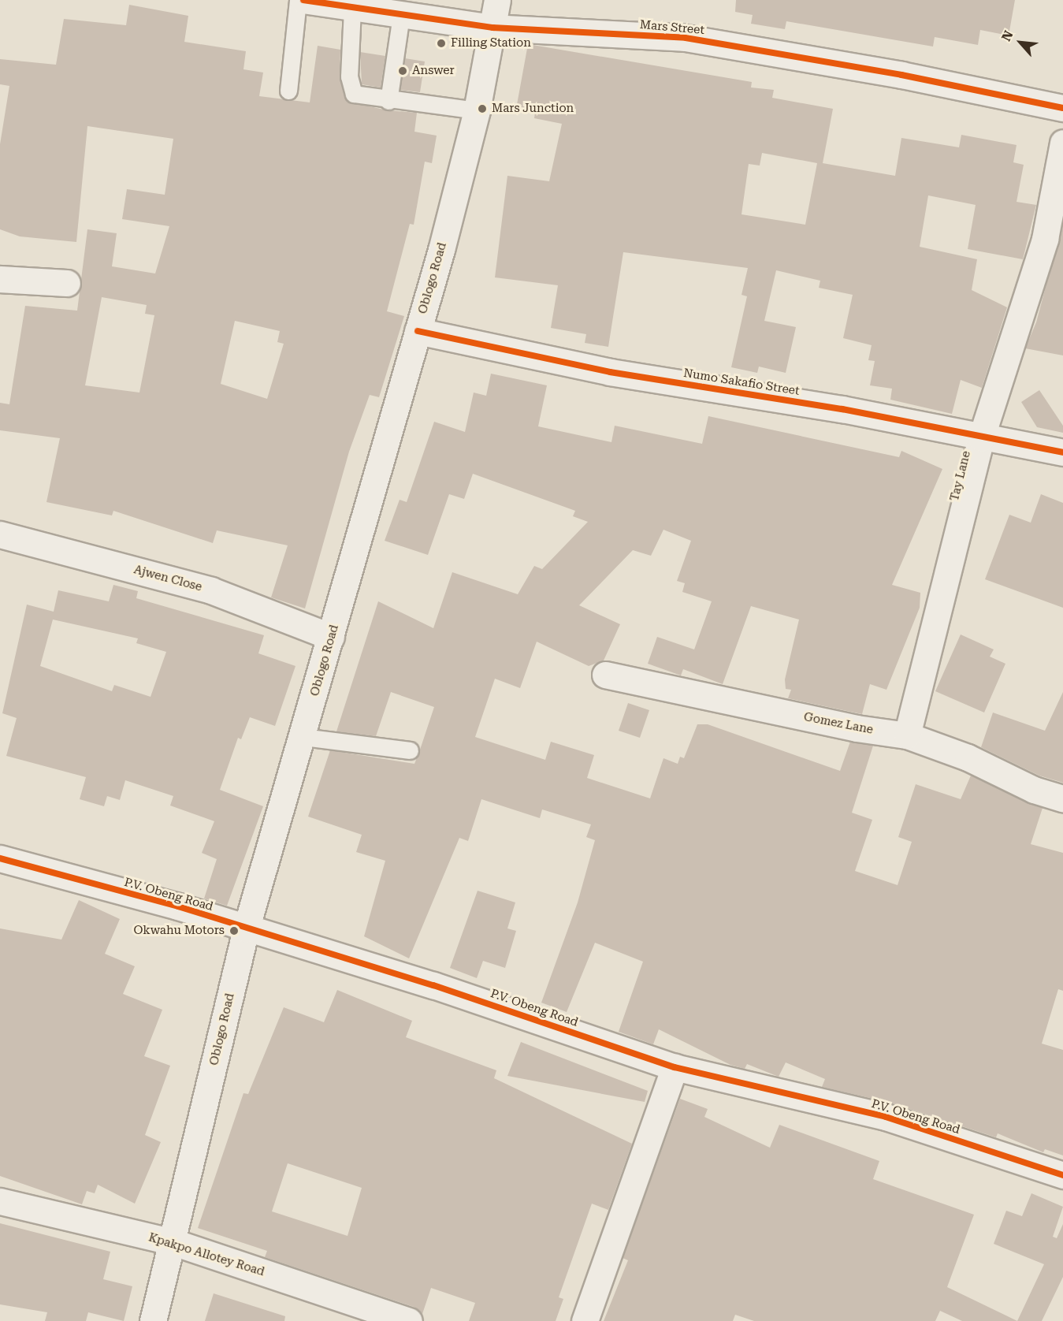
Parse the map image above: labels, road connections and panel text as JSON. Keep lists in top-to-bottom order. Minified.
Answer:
{"streets":{"street":["Mars Street","Oblogo Road","Numo Sakafio Street","Tay Lane","Ajwen Close","Gomez Lane","P.V. Obeng Road","Kpakpo Allotey Road"]},"crossings":[["Mars Street","Oblogo Road"],["Oblogo Road","Numo Sakafio Street"],["Oblogo Road","Ajwen Close"],["Oblogo Road","P.V. Obeng Road"],["Oblogo Road","Kpakpo Allotey Road"],["Numo Sakafio Street","Tay Lane"],["Tay Lane","Gomez Lane"]],"places":["Filling Station","Answer","Mars Junction","Okwahu Motors"],"north":"top left"}
